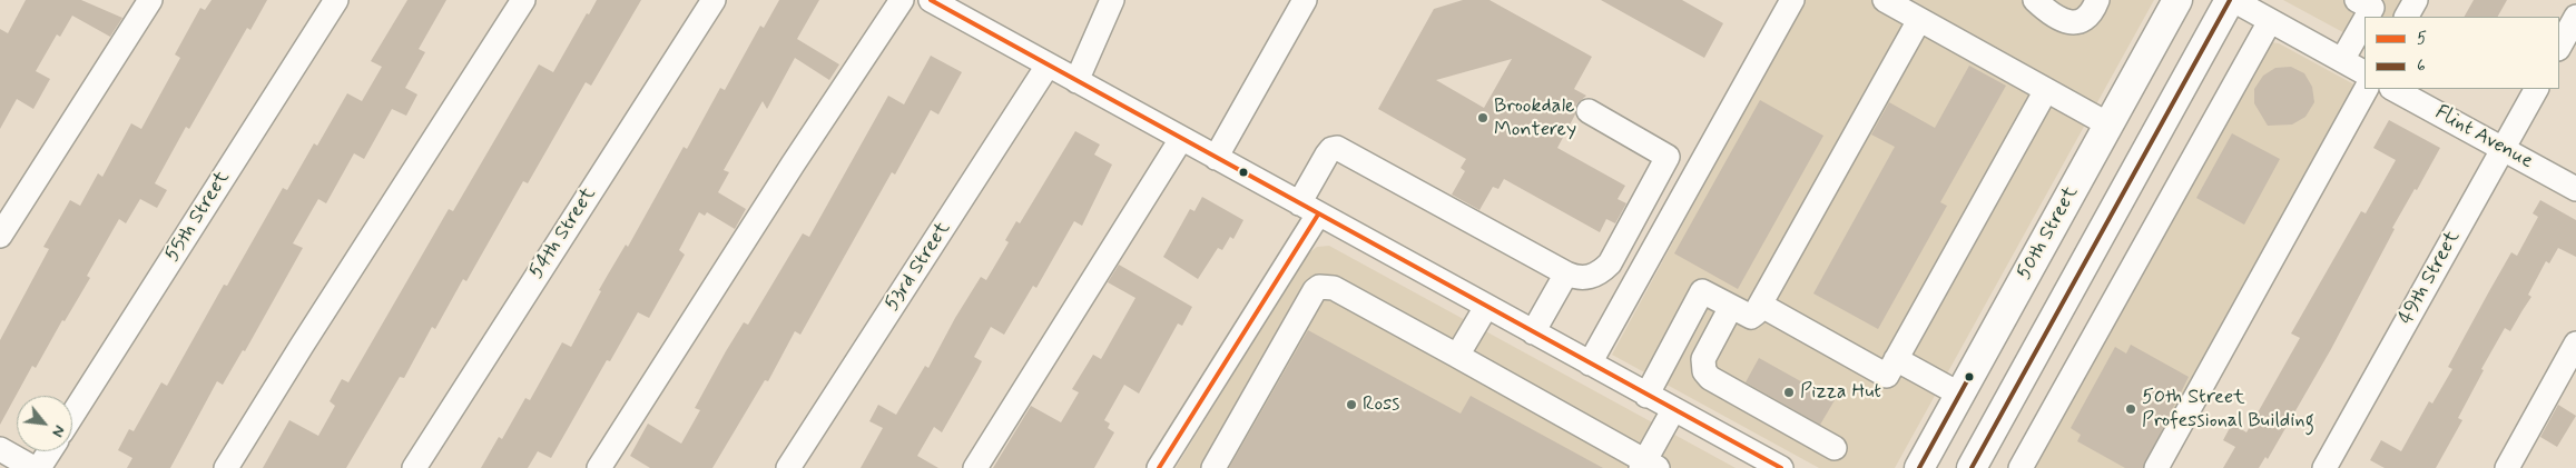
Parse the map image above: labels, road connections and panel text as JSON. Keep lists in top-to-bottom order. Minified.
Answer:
{"streets":{"main road":["50th Street"],"street":["Flint Avenue","55th Street","54th Street","53rd Street","49th Street"]},"crossings":[["Flint Avenue","49th Street"]],"places":["Brookdale Monterey","Pizza Hut","Ross","50th Street Professional Building"],"lines":["transit line 5","transit line 6"],"legend":["5","6"],"north":"bottom right"}
